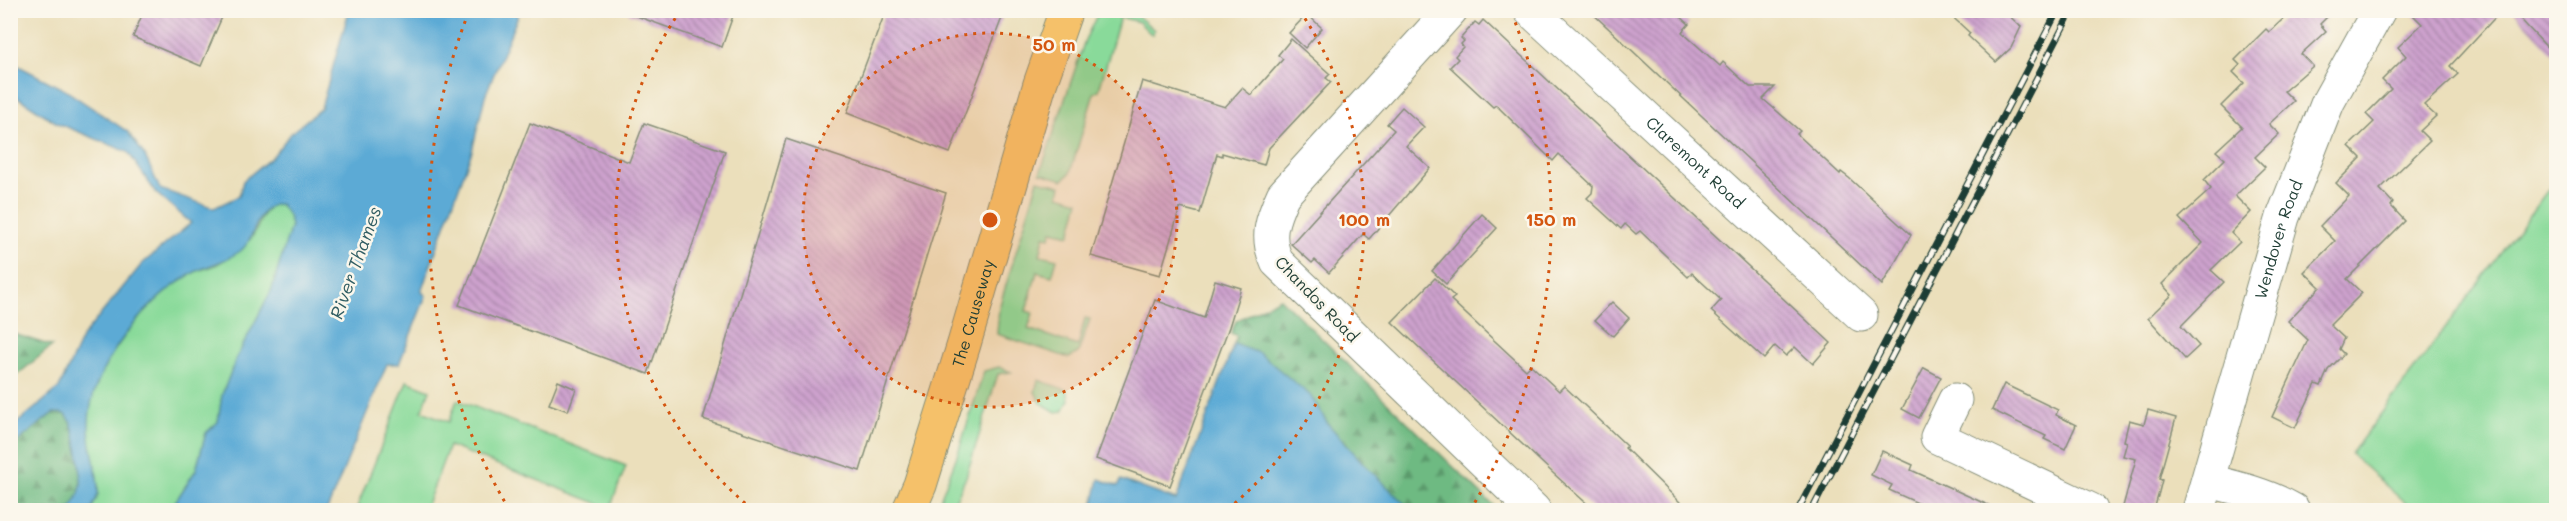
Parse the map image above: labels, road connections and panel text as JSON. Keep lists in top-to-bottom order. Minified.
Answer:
{"streets":{"main road":["The Causeway"],"street":["Claremont Road","Wendover Road","Chandos Road"]},"water":["River Thames"],"rings":["50 m","100 m","150 m"]}
